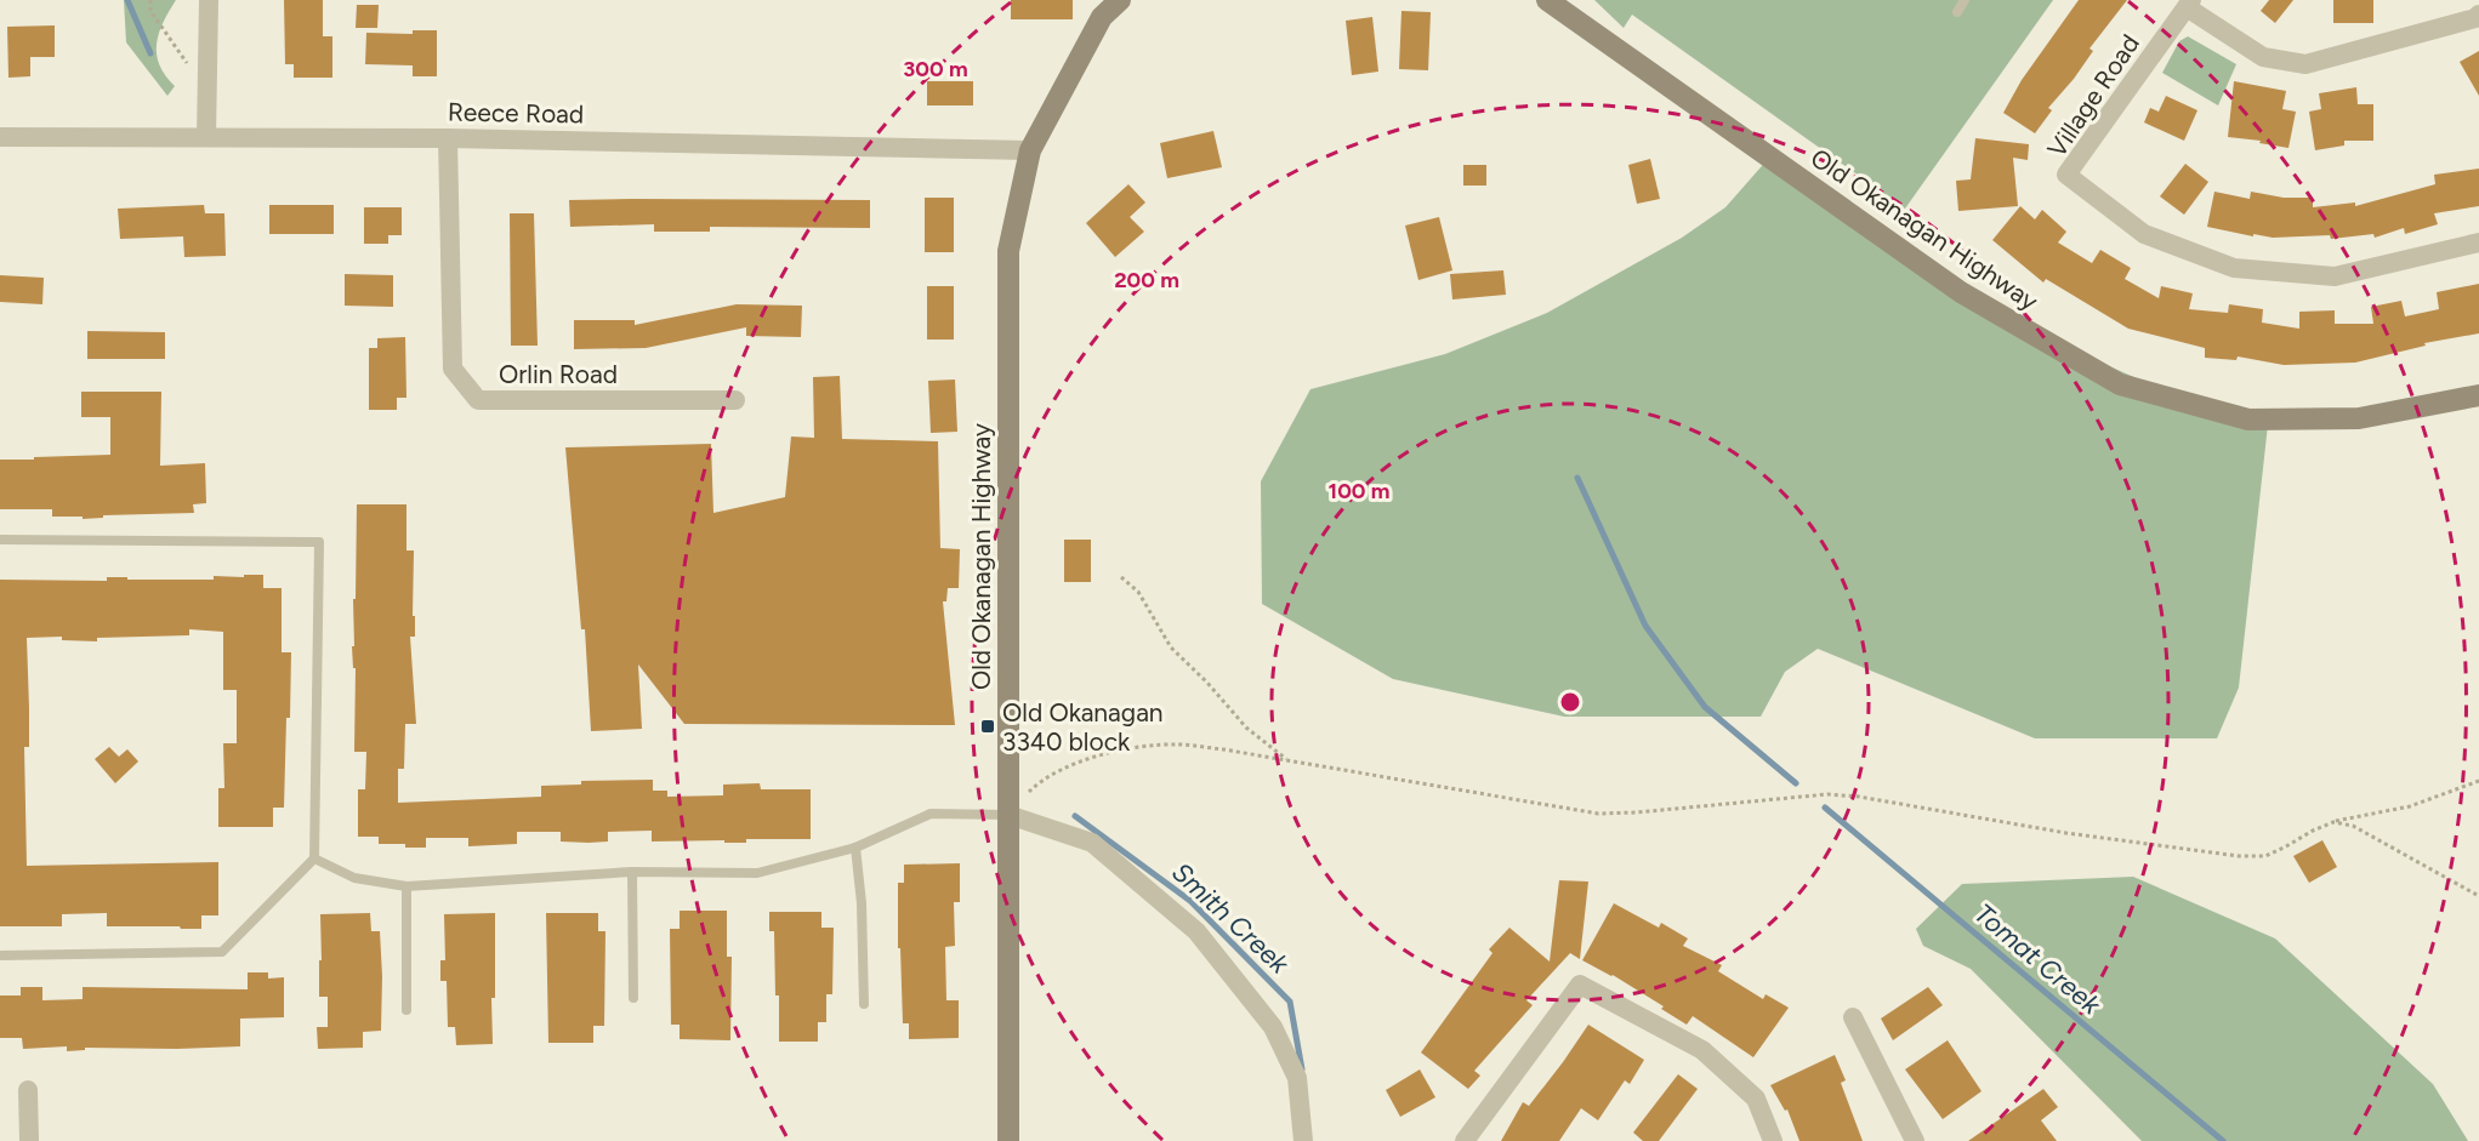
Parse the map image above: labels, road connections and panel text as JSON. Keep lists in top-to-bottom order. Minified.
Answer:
{"streets":{"main road":["Old Okanagan Highway"],"street":["Village Road","Reece Road","Orlin Road"]},"crossings":[["Reece Road","Old Okanagan Highway"],["Reece Road","Orlin Road"]],"water":["Smith Creek","Tomat Creek"],"places":{"transit":["Old Okanagan 3340 block"]},"rings":["300 m","200 m","100 m"]}
